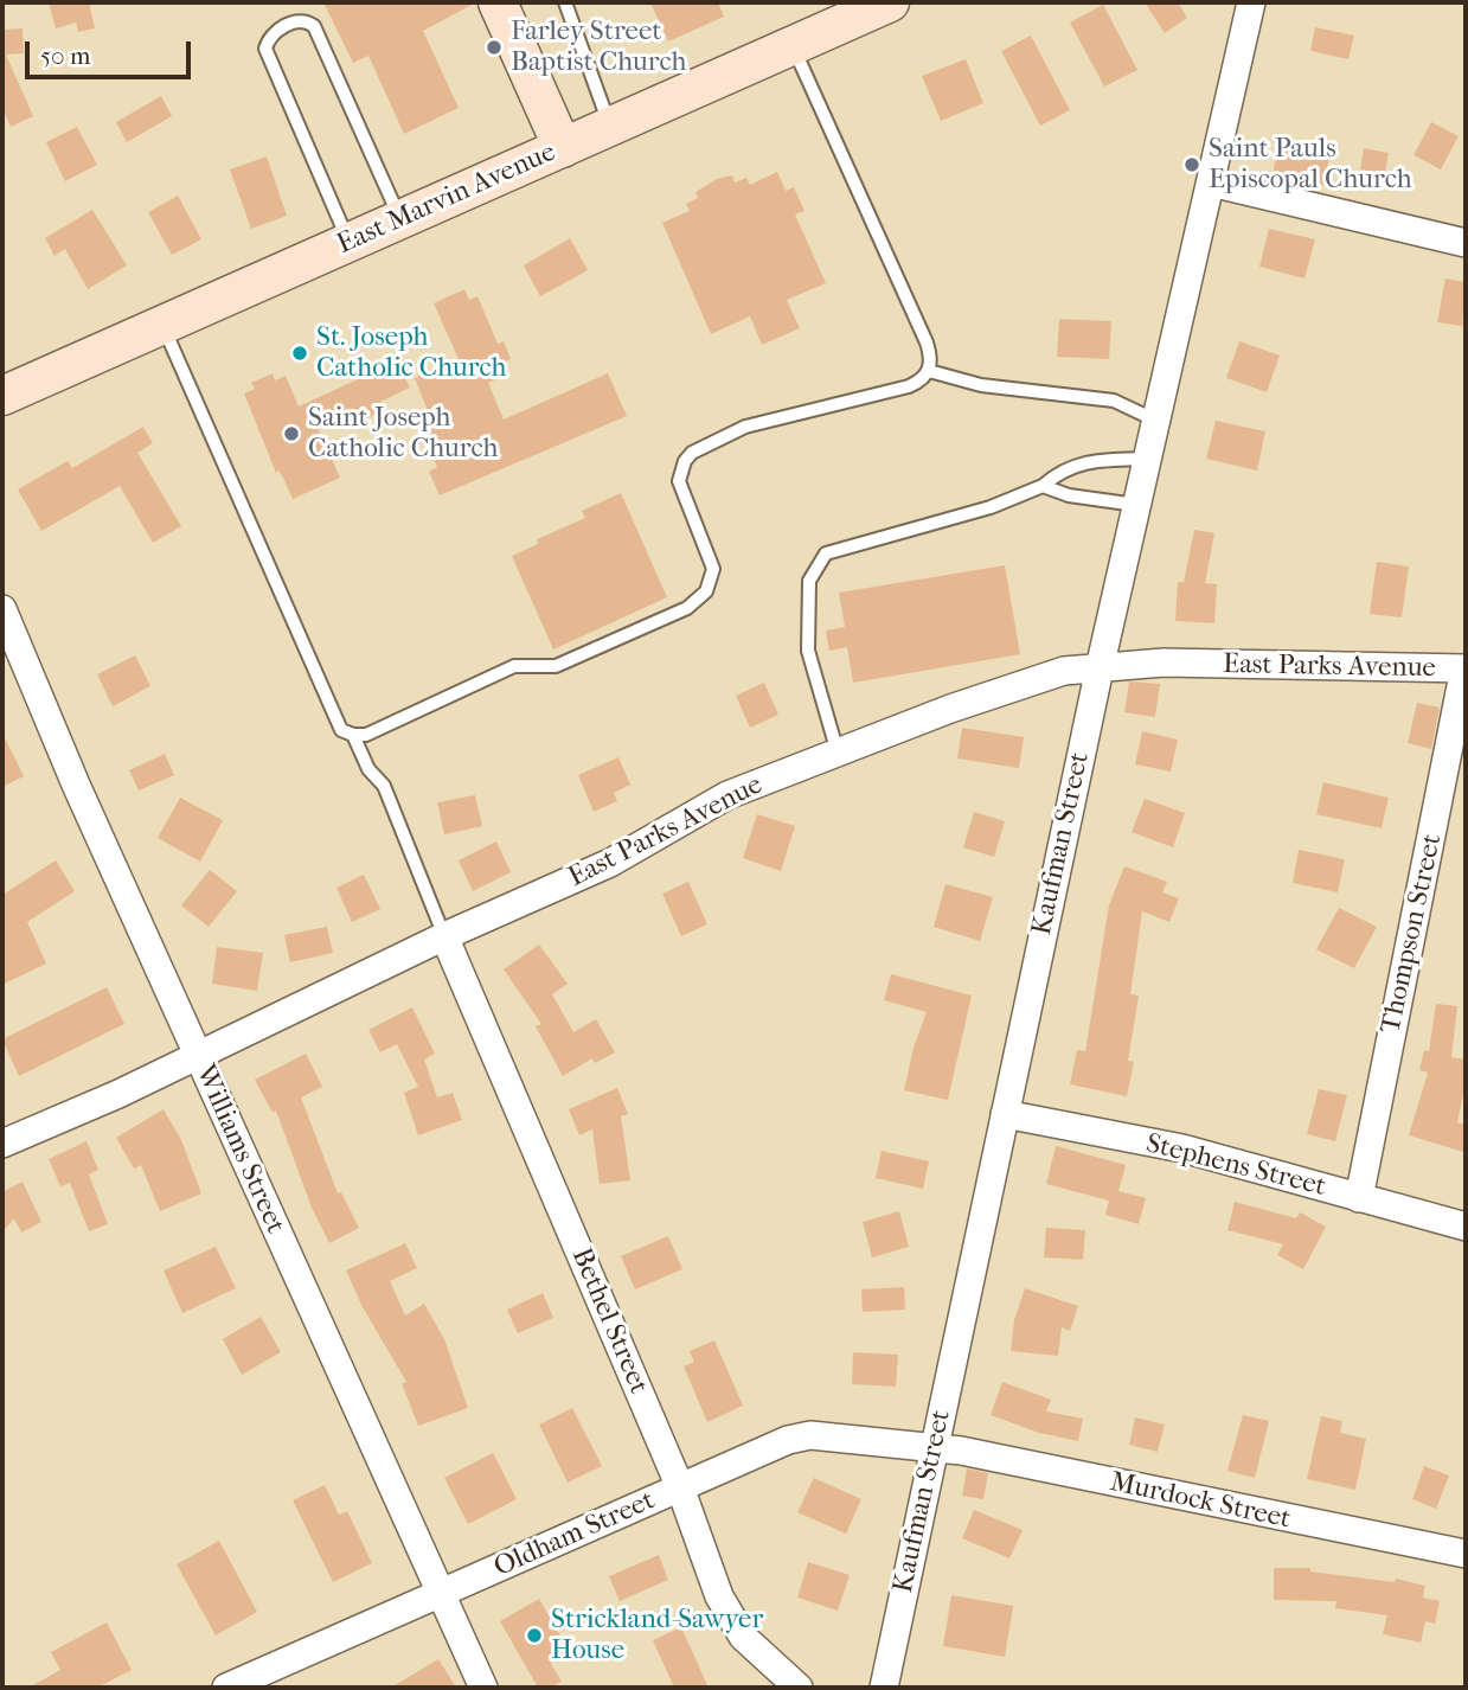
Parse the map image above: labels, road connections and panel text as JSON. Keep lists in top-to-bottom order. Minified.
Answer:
{"streets":{"main road":["East Marvin Avenue"],"street":["East Parks Avenue","Kaufman Street","Thompson Street","Williams Street","Stephens Street","Bethel Street","Murdock Street","Oldham Street"]},"crossings":[["East Parks Avenue","Kaufman Street"],["East Parks Avenue","Thompson Street"],["East Parks Avenue","Williams Street"],["East Parks Avenue","Bethel Street"],["Kaufman Street","Stephens Street"],["Kaufman Street","Murdock Street"],["Kaufman Street","Oldham Street"],["Thompson Street","Stephens Street"],["Williams Street","Oldham Street"],["Bethel Street","Oldham Street"],["Murdock Street","Oldham Street"]],"places":["Farley Street Baptist Church","Saint Pauls Episcopal Church","St. Joseph Catholic Church","Saint Joseph Catholic Church","Strickland-Sawyer House"],"scale_bar":"50 m"}
